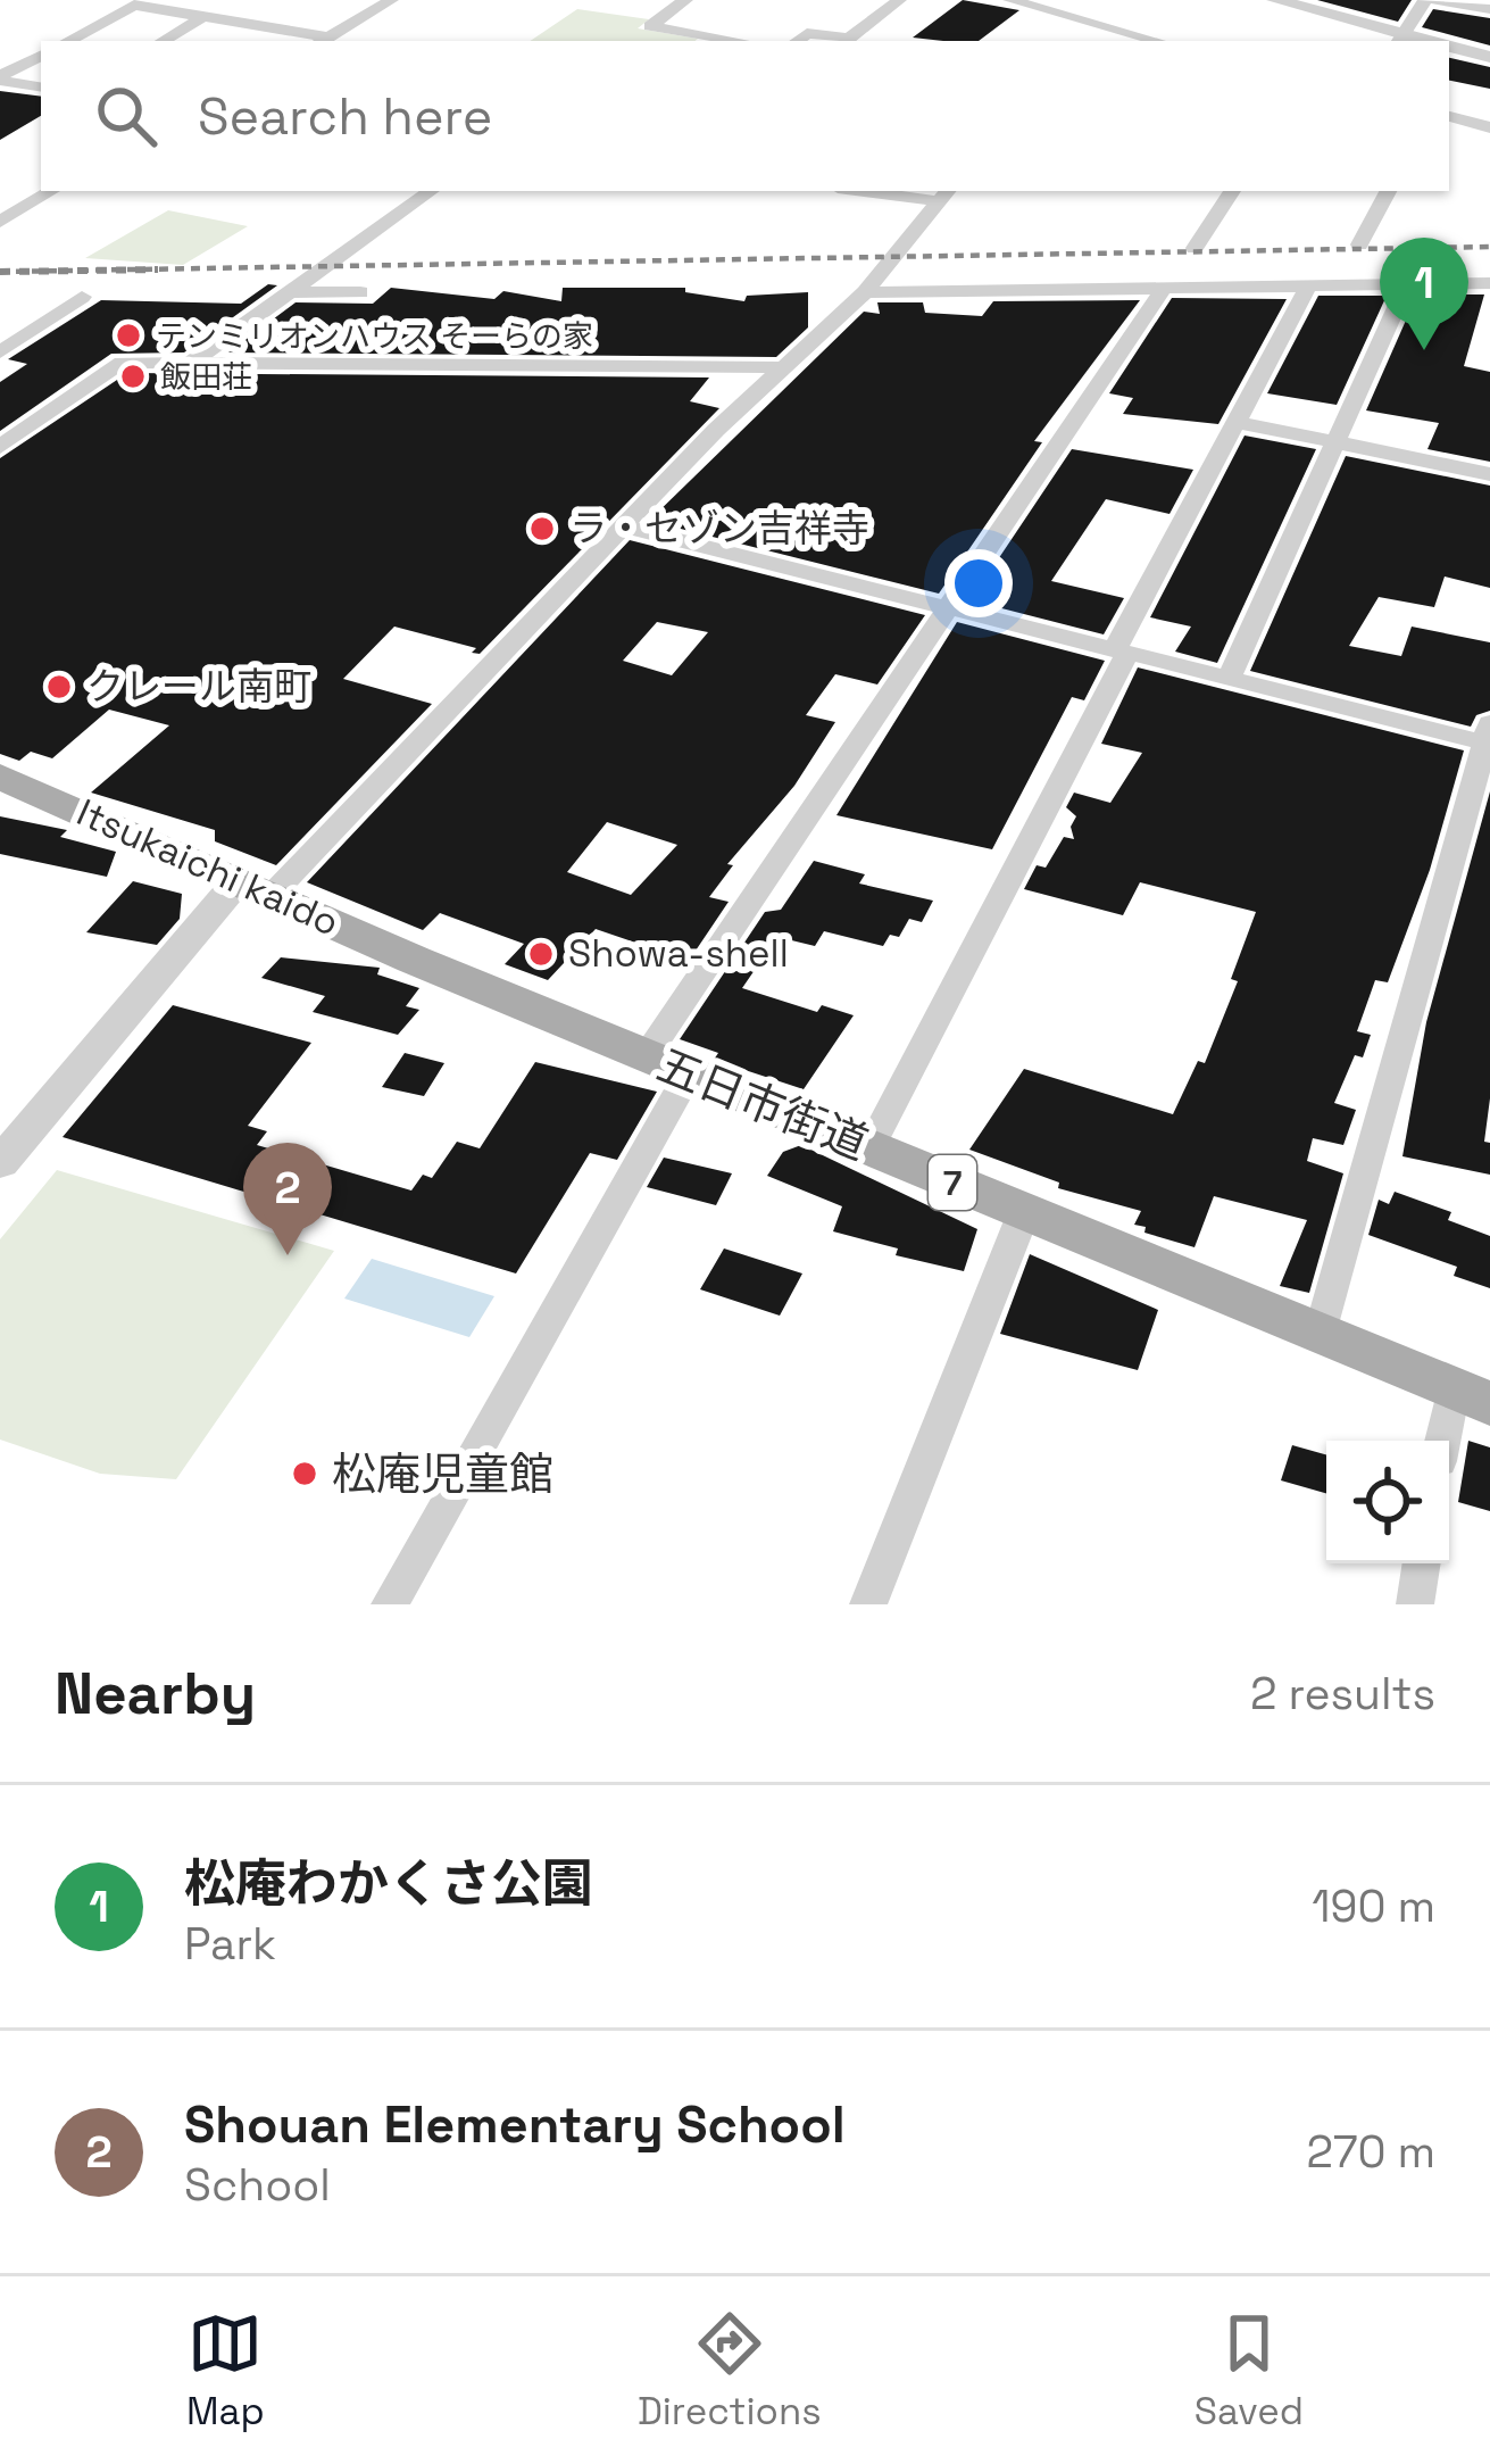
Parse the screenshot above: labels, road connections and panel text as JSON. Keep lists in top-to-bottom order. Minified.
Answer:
{"streets":{"main road":["Itsukaichi kaido","五日市街道","7"]},"crossings":[["Itsukaichi kaido","五日市街道"]],"places":["テンミリオンハウス そーらの家","飯田荘","ラ・セゾン吉祥寺","クレール南町","Showa-shell","松庵児童館"],"page":{"search":"Search here","pins":["1","2"],"heading":["Nearby","2 results"],"list":[{"mark":"1","name":"松庵わかくさ公園","note":"Park","value":"190 m"},{"mark":"2","name":"Shouan Elementary School","note":"School","value":"270 m"}],"nav":["Map","Directions","Saved"]}}
